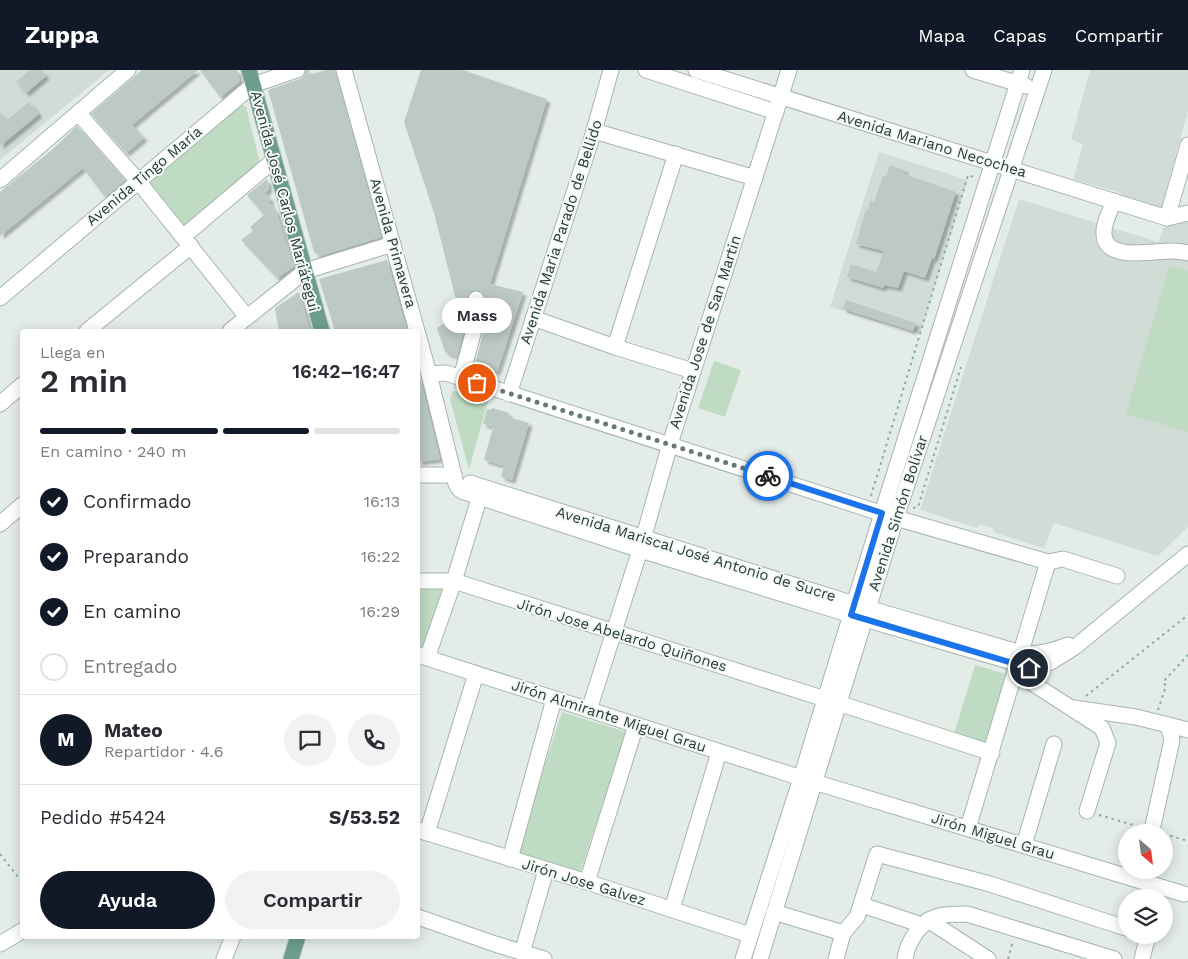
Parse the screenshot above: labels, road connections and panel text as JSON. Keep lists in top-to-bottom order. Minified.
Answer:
{"streets":{"main road":["Avenida José Carlos Mariátegui"],"street":["Avenida Mariano Necochea","Avenida Tingo María","Avenida Maria Parado de Bellido","Avenida Primavera","Avenida Jose de San Martin","Avenida Simón Bolívar","Avenida Mariscal José Antonio de Sucre","Jirón Jose Abelardo Quiñones","Jirón Almirante Miguel Grau","Jirón Miguel Grau","Jirón Jose Galvez"]},"crossings":[["Avenida Mariano Necochea","Avenida Jose de San Martin"],["Avenida Mariano Necochea","Avenida Simón Bolívar"],["Avenida Tingo María","Avenida José Carlos Mariátegui"],["Avenida Primavera","Avenida Mariscal José Antonio de Sucre"],["Avenida Jose de San Martin","Avenida Mariscal José Antonio de Sucre"],["Avenida Jose de San Martin","Jirón Jose Abelardo Quiñones"],["Avenida Jose de San Martin","Jirón Almirante Miguel Grau"],["Avenida Simón Bolívar","Avenida Mariscal José Antonio de Sucre"],["Avenida Simón Bolívar","Jirón Jose Abelardo Quiñones"],["Avenida Simón Bolívar","Jirón Almirante Miguel Grau"],["Avenida Simón Bolívar","Jirón Miguel Grau"],["Avenida Simón Bolívar","Jirón Jose Galvez"],["Jirón Almirante Miguel Grau","Jirón Miguel Grau"]],"places":["Mass"],"north":"bottom right","page":{"header":"Zuppa","nav":["Mapa","Capas","Compartir"],"bubble":"Mass","heading":["2 min","Llega en","16:42–16:47"],"panel":["Mateo","Repartidor · 4.6","Pedido #5424","S/53.52"],"bar":"En camino · 240 m","list":[["Confirmado","16:13"],["Preparando","16:22"],["En camino","16:29"],"Entregado"],"round":"M","buttons":["Ayuda","Compartir"]}}
